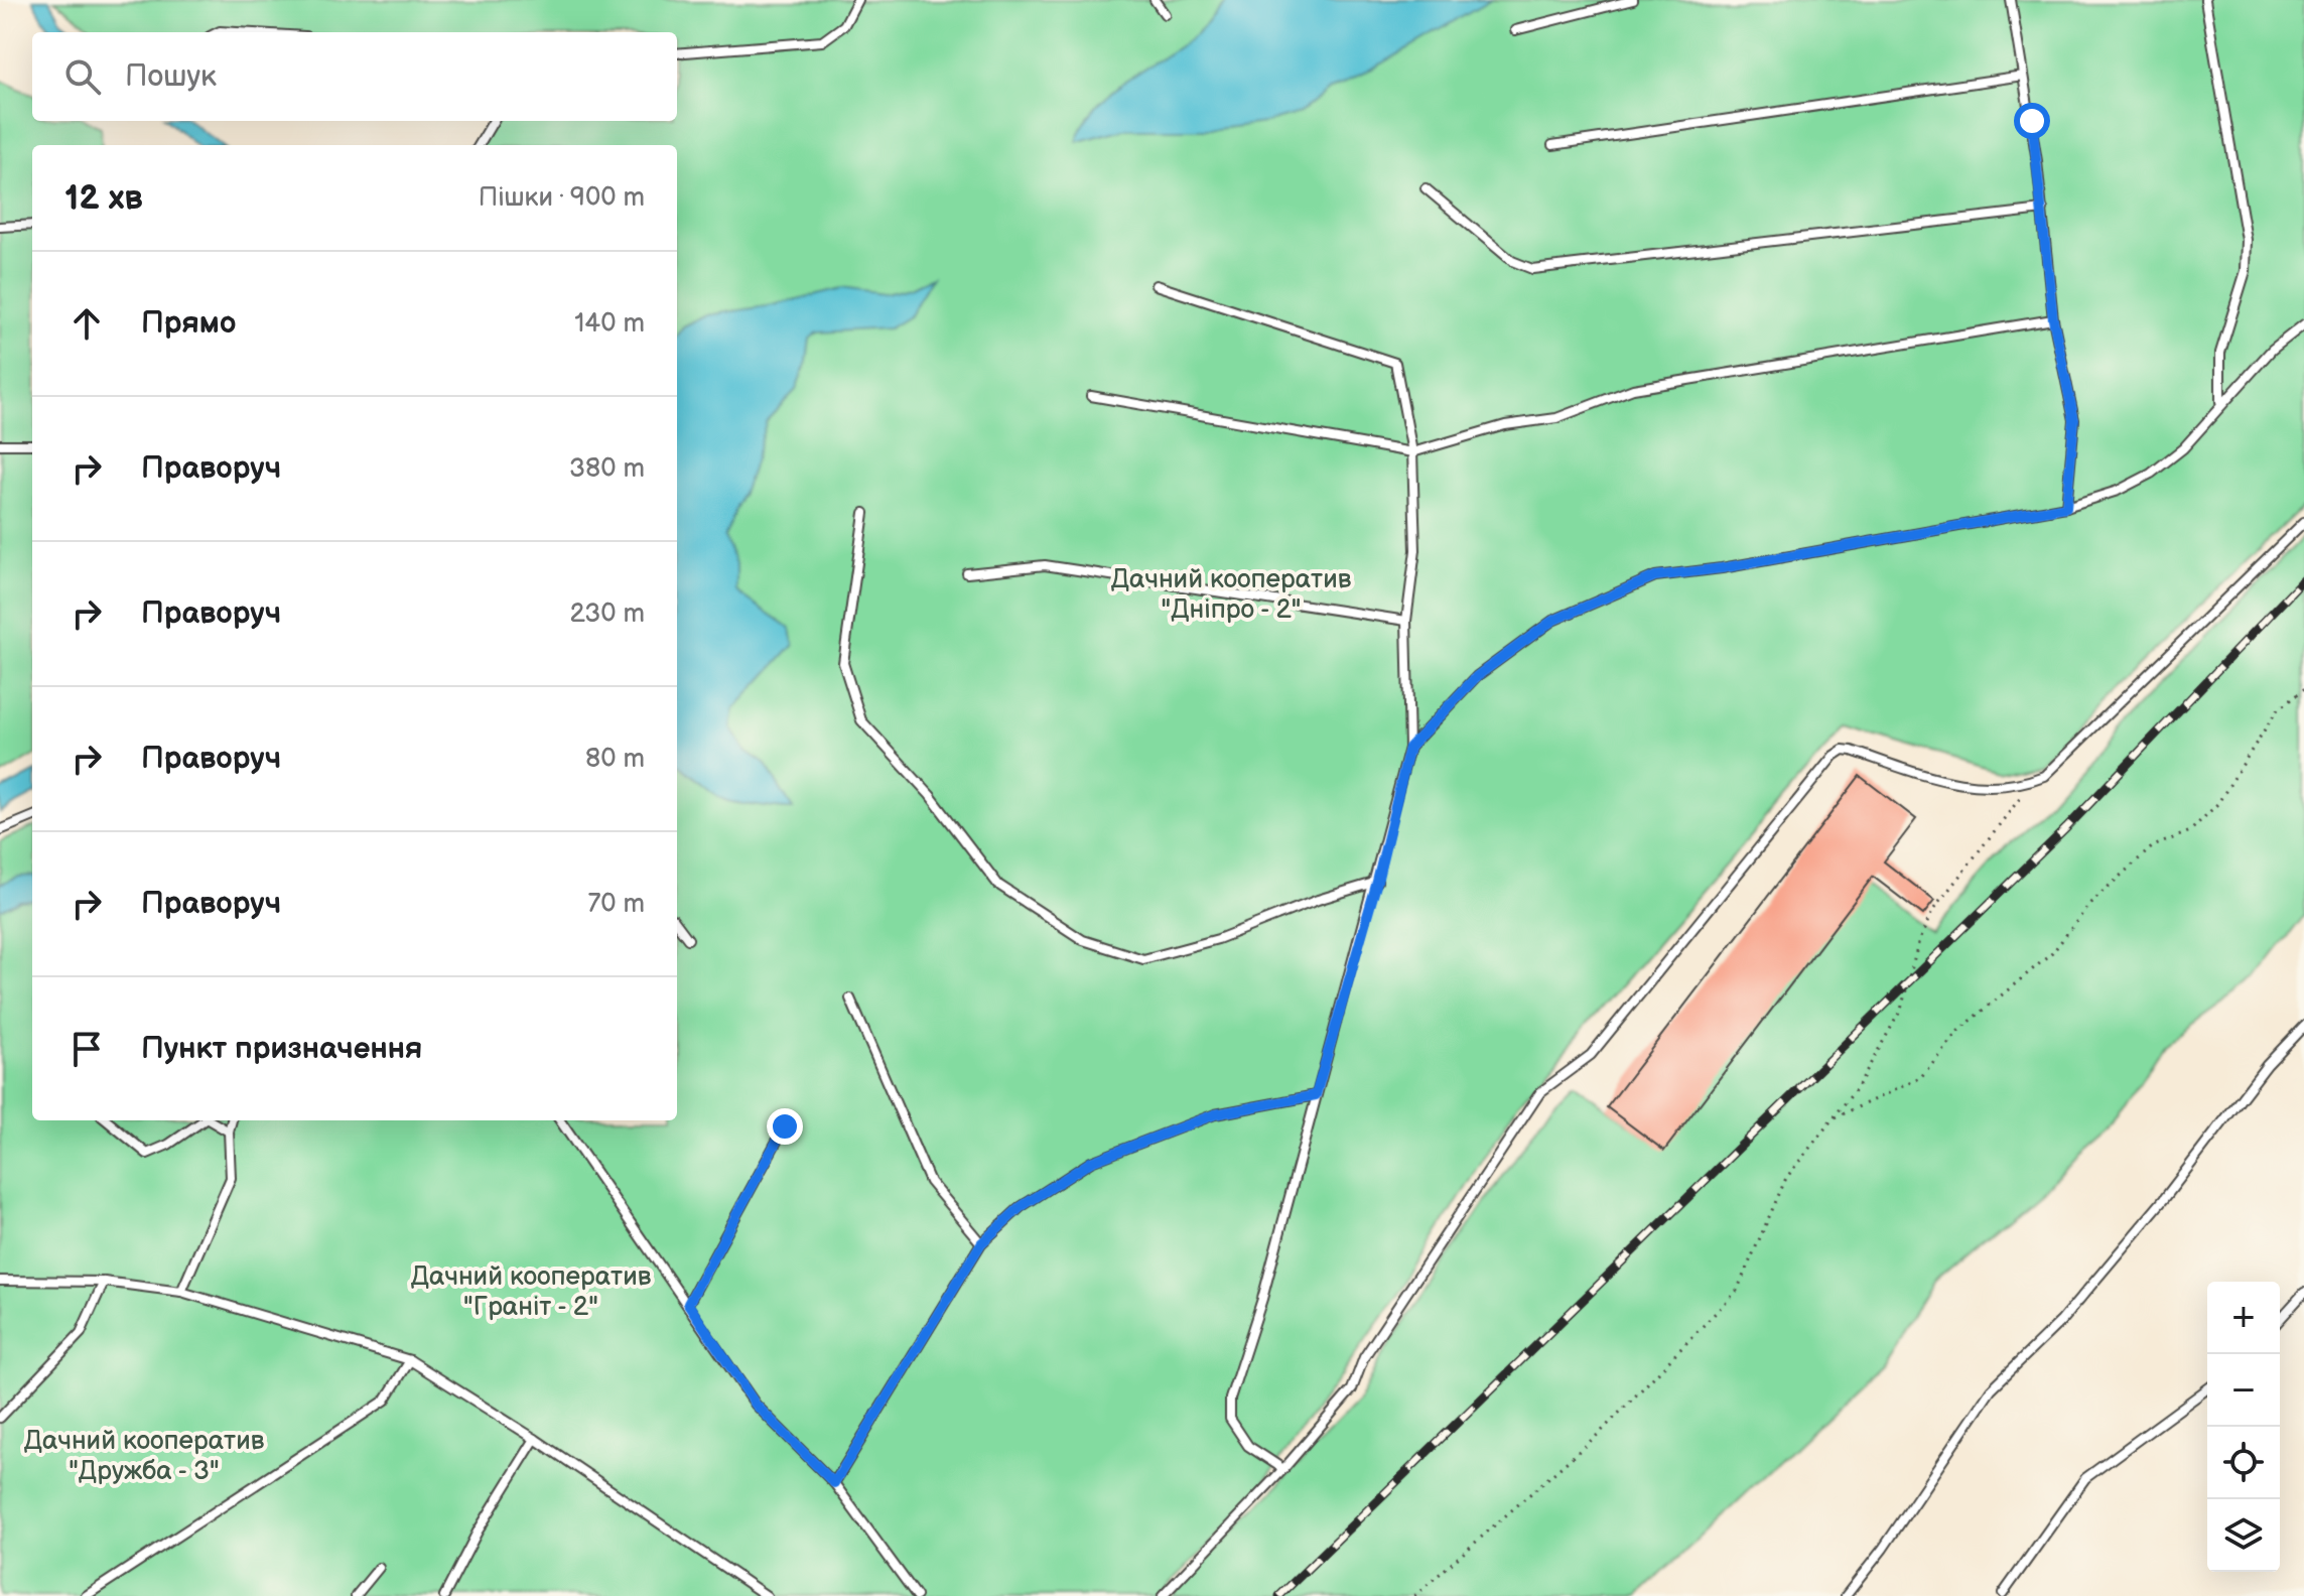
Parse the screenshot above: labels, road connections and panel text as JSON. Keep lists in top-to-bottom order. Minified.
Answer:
{"parks":["Дачний кооператив \"Дніпро - 2\"","Дачний кооператив \"Граніт - 2\"","Дачний кооператив \"Дружба - 3\""],"page":{"search":"Пошук","heading":["12 хв","Пішки · 900 m"],"list":[["Прямо","140 m"],["Праворуч","380 m"],["Праворуч","230 m"],["Праворуч","80 m"],["Праворуч","70 m"],"Пункт призначення"],"map_buttons":["+","−"]}}
